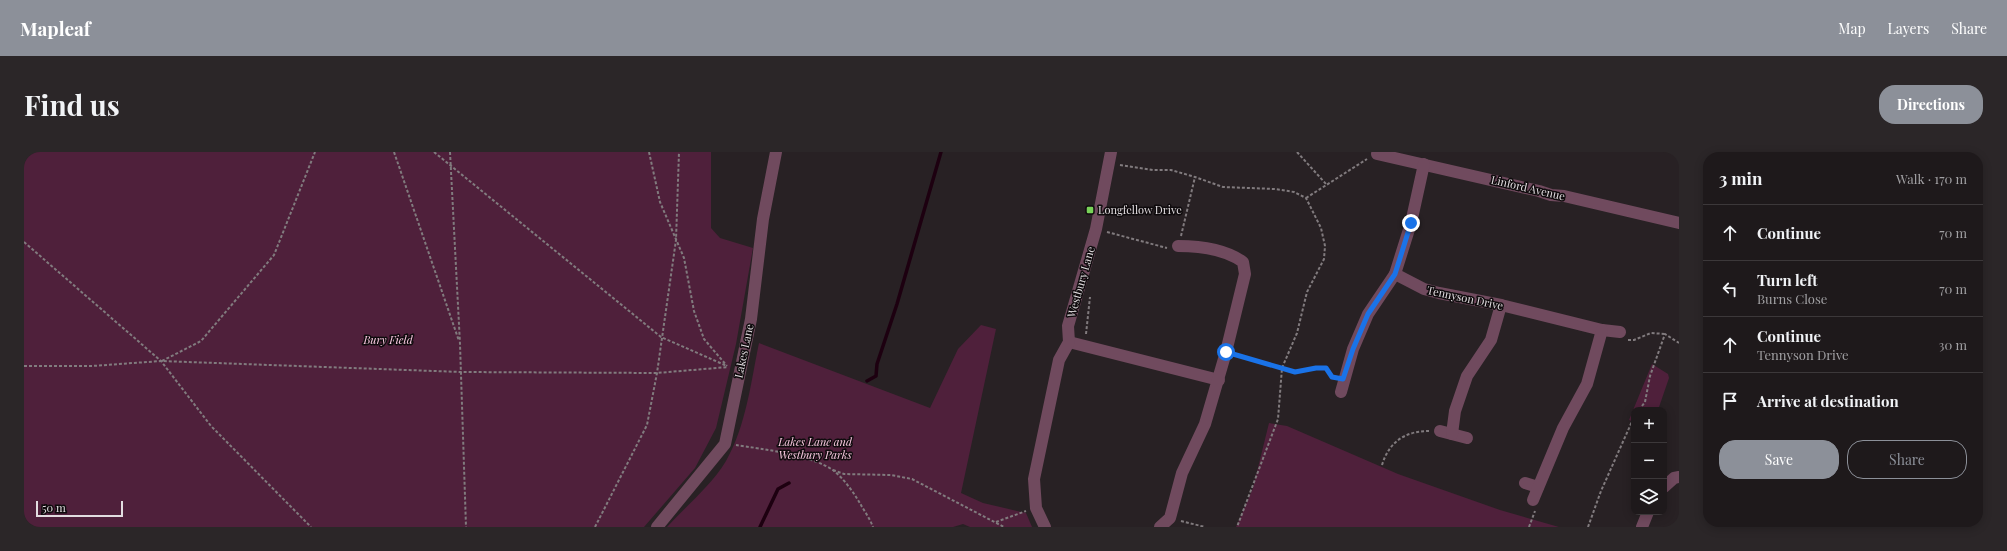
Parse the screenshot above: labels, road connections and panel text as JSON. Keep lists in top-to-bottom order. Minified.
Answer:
{"streets":{"street":["Linford Avenue","Westbury Lane","Tennyson Drive","Lakes Lane"]},"parks":["Bury Field","Lakes Lane and Westbury Parks"],"places":{"transit":["Longfellow Drive"]},"scale_bar":"50 m","page":{"header":"Mapleaf","nav":["Map","Layers","Share"],"buttons":["Directions",["Save","Share"]],"title":"Find us","heading":["3 min","Walk · 170 m"],"list":[["Continue","70 m"],["Turn left","Burns Close","70 m"],["Continue","Tennyson Drive","30 m"],"Arrive at destination"],"map_buttons":["+","−"],"scale":"50 m"}}
